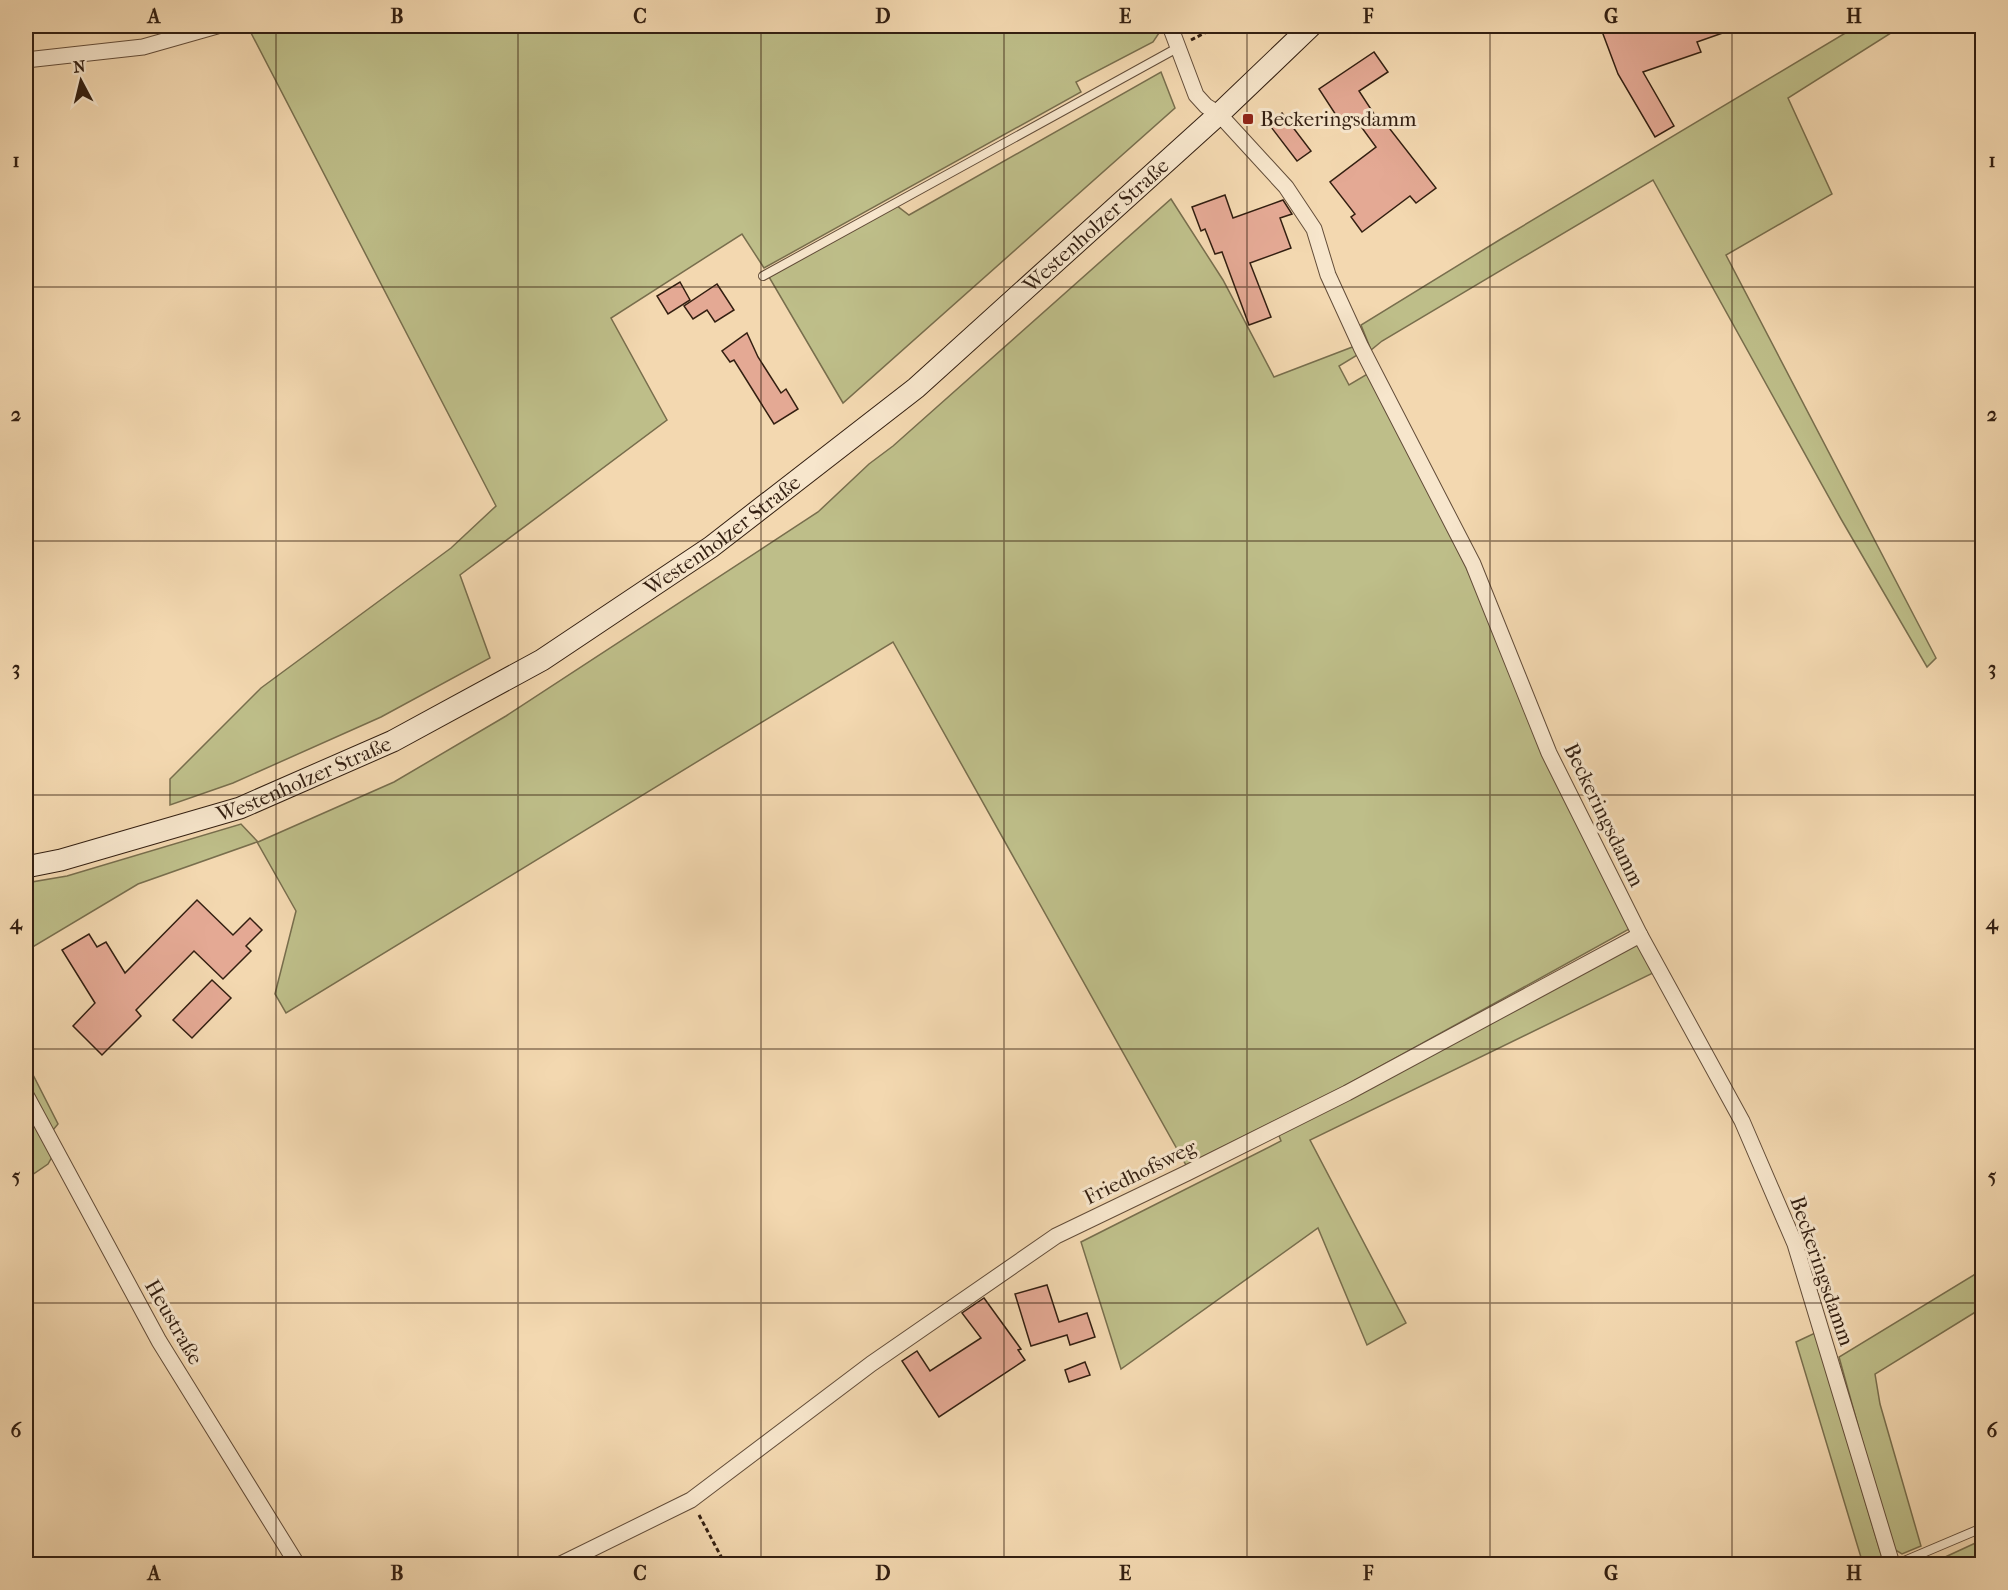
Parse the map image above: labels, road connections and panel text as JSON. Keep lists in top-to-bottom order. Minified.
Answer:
{"streets":{"main road":["Westenholzer Straße"],"street":["Beckeringsdamm","Friedhofsweg","Heustraße"]},"crossings":[["Westenholzer Straße","Beckeringsdamm"],["Beckeringsdamm","Friedhofsweg"]],"places":{"transit":["Beckeringsdamm"]},"north":"top","grid":{"columns":["A","B","C","D","E","F","G","H"],"rows":["1","2","3","4","5","6"]}}
